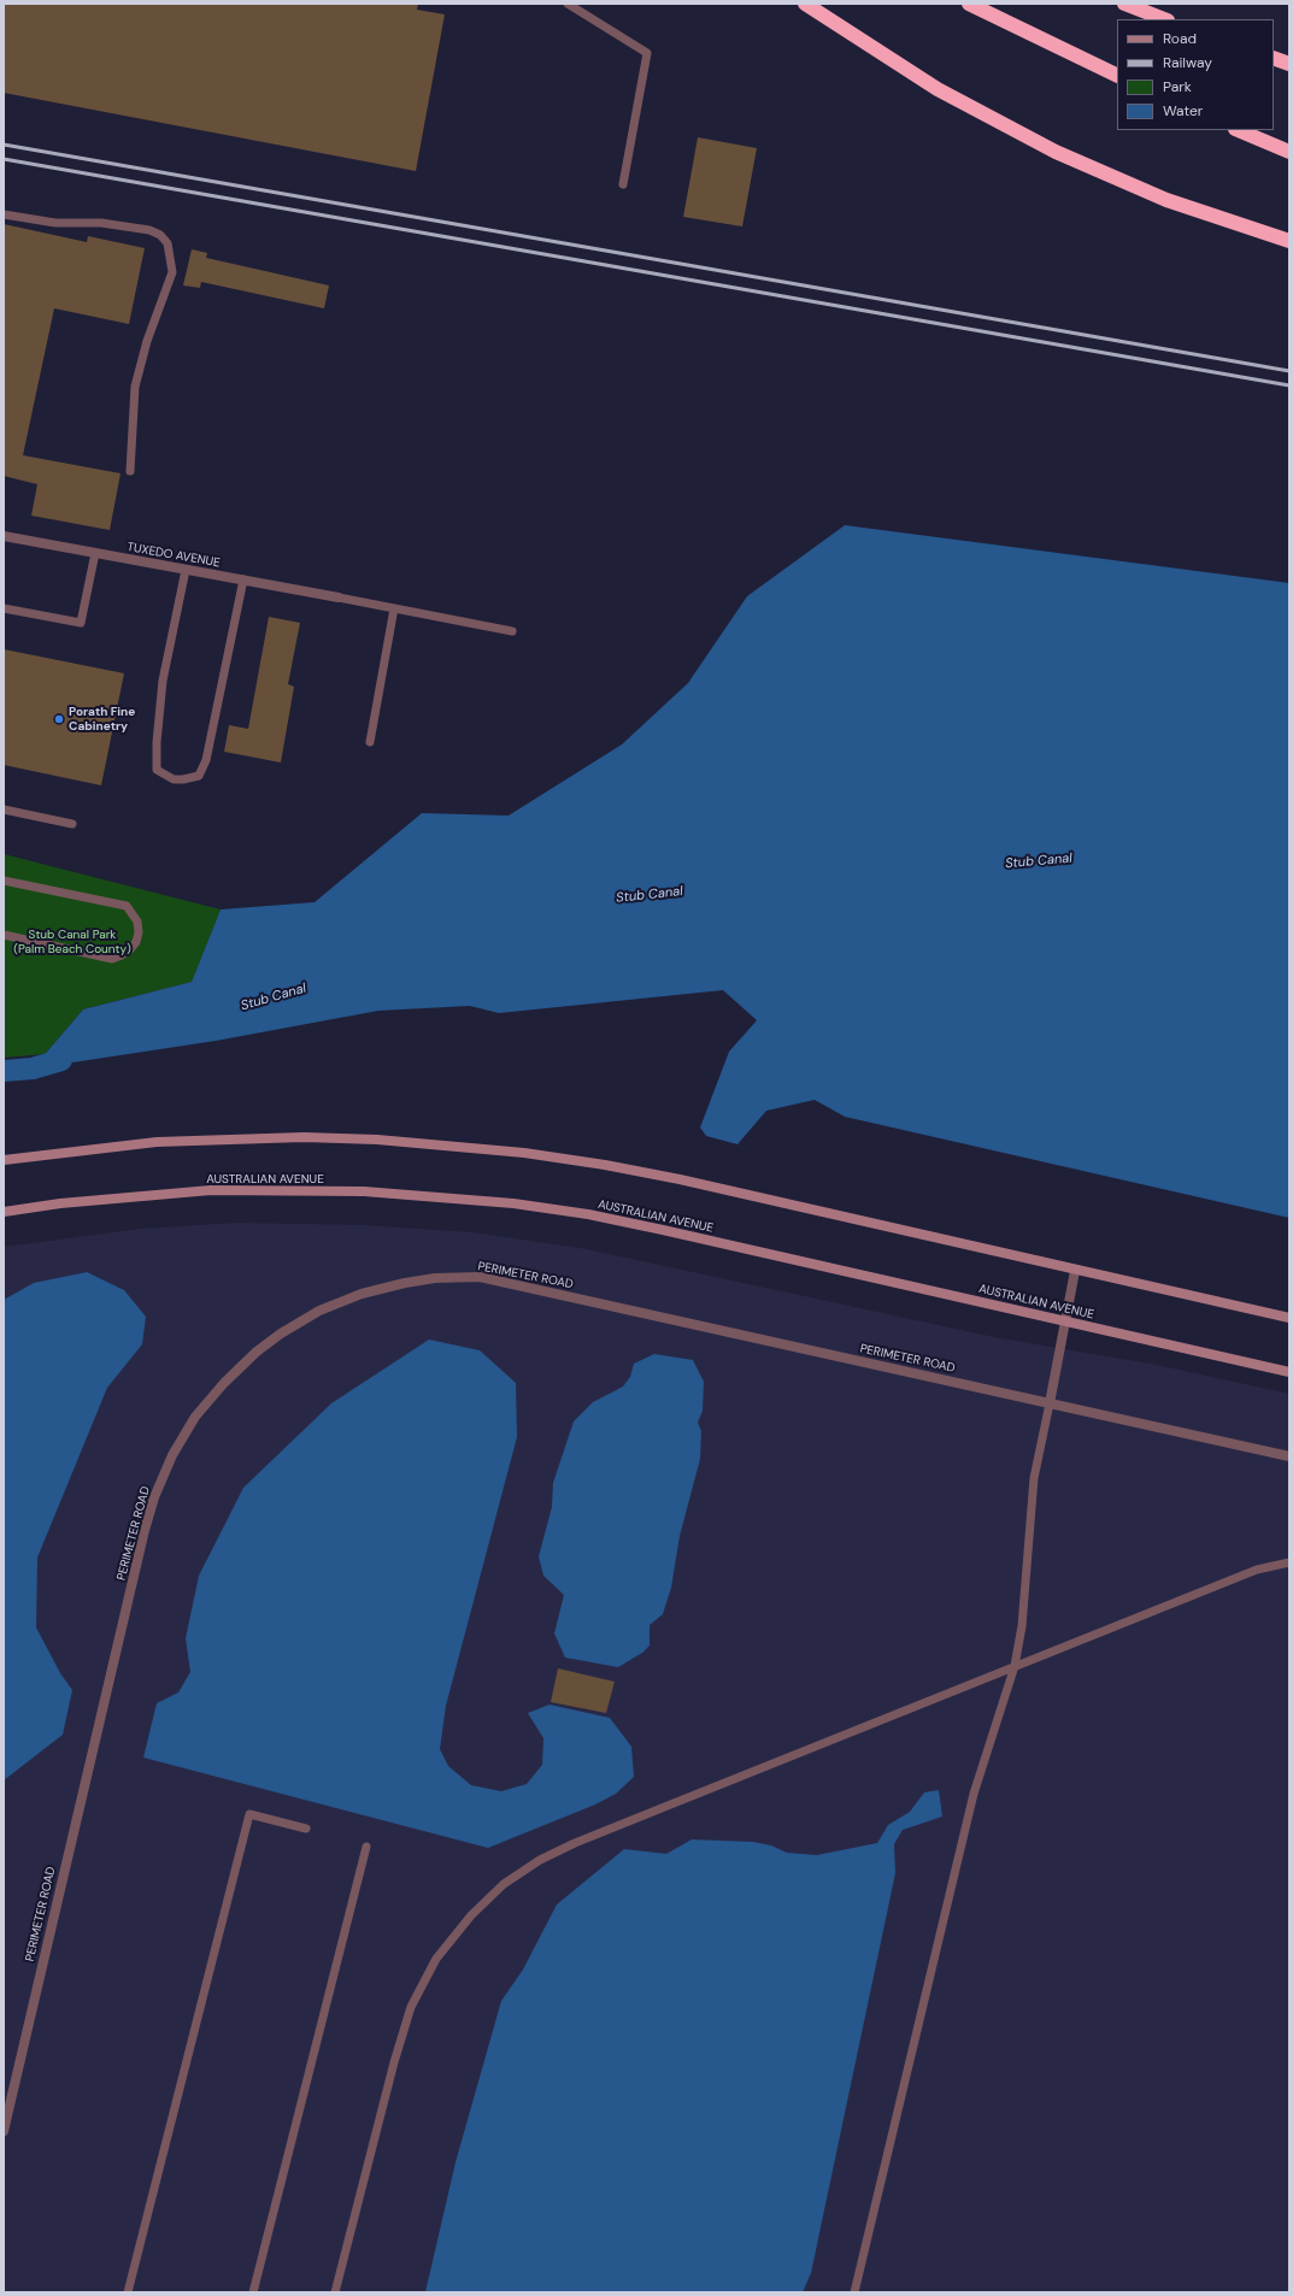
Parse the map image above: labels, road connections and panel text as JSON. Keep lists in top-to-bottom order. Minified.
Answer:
{"streets":{"main road":["AUSTRALIAN AVENUE"],"street":["TUXEDO AVENUE","PERIMETER ROAD"]},"water":["Stub Canal"],"parks":["Stub Canal Park (Palm Beach County)"],"places":["Porath Fine Cabinetry"],"legend":["Road","Railway","Park","Water"]}
